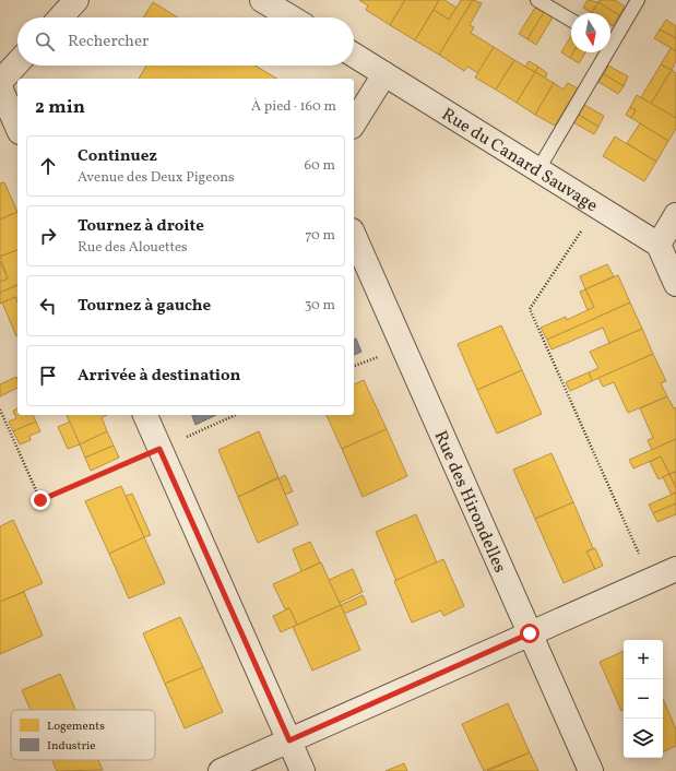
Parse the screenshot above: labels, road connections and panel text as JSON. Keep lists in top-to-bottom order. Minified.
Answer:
{"streets":{"street":["Rue du Canard Sauvage","Rue des Hirondelles"]},"legend":["Logements","Industrie"],"north":"bottom","page":{"search":"Rechercher","heading":["2 min","À pied · 160 m"],"list":[["Continuez","Avenue des Deux Pigeons","60 m"],["Tournez à droite","Rue des Alouettes","70 m"],["Tournez à gauche","30 m"],"Arrivée à destination"],"map_buttons":["+","−"]}}
